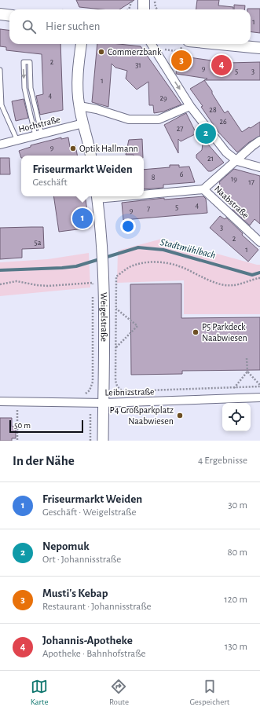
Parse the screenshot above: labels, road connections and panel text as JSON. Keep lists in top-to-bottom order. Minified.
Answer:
{"streets":{"street":["Hochstraße","Naabstraße","Weigelstraße","Leibnizstraße"]},"crossings":[["Weigelstraße","Leibnizstraße"]],"water":["Stadtmühlbach"],"places":["Commerzbank","Optik Hallmann","P5 Parkdeck Naabwiesen","P4 Großparkplatz Naabwiesen"],"house_numbers":["1","2","31","9","5","3","1","4","29","28","26","27","9","21","6","8","19","17","4","5","7","9","3","2","5a","1"],"scale_bar":"50 m","page":{"search":"Hier suchen","pins":["3","4","2","1"],"popup":["Friseurmarkt Weiden","Geschäft"],"scale":"50 m","heading":["In der Nähe","4 Ergebnisse"],"list":[{"mark":"1","name":"Friseurmarkt Weiden","note":"Geschäft · Weigelstraße","value":"30 m"},{"mark":"2","name":"Nepomuk","note":"Ort · Johannisstraße","value":"80 m"},{"mark":"3","name":"Musti's Kebap","note":"Restaurant · Johannisstraße","value":"120 m"},{"mark":"4","name":"Johannis-Apotheke","note":"Apotheke · Bahnhofstraße","value":"130 m"}],"nav":["Karte","Route","Gespeichert"]}}
